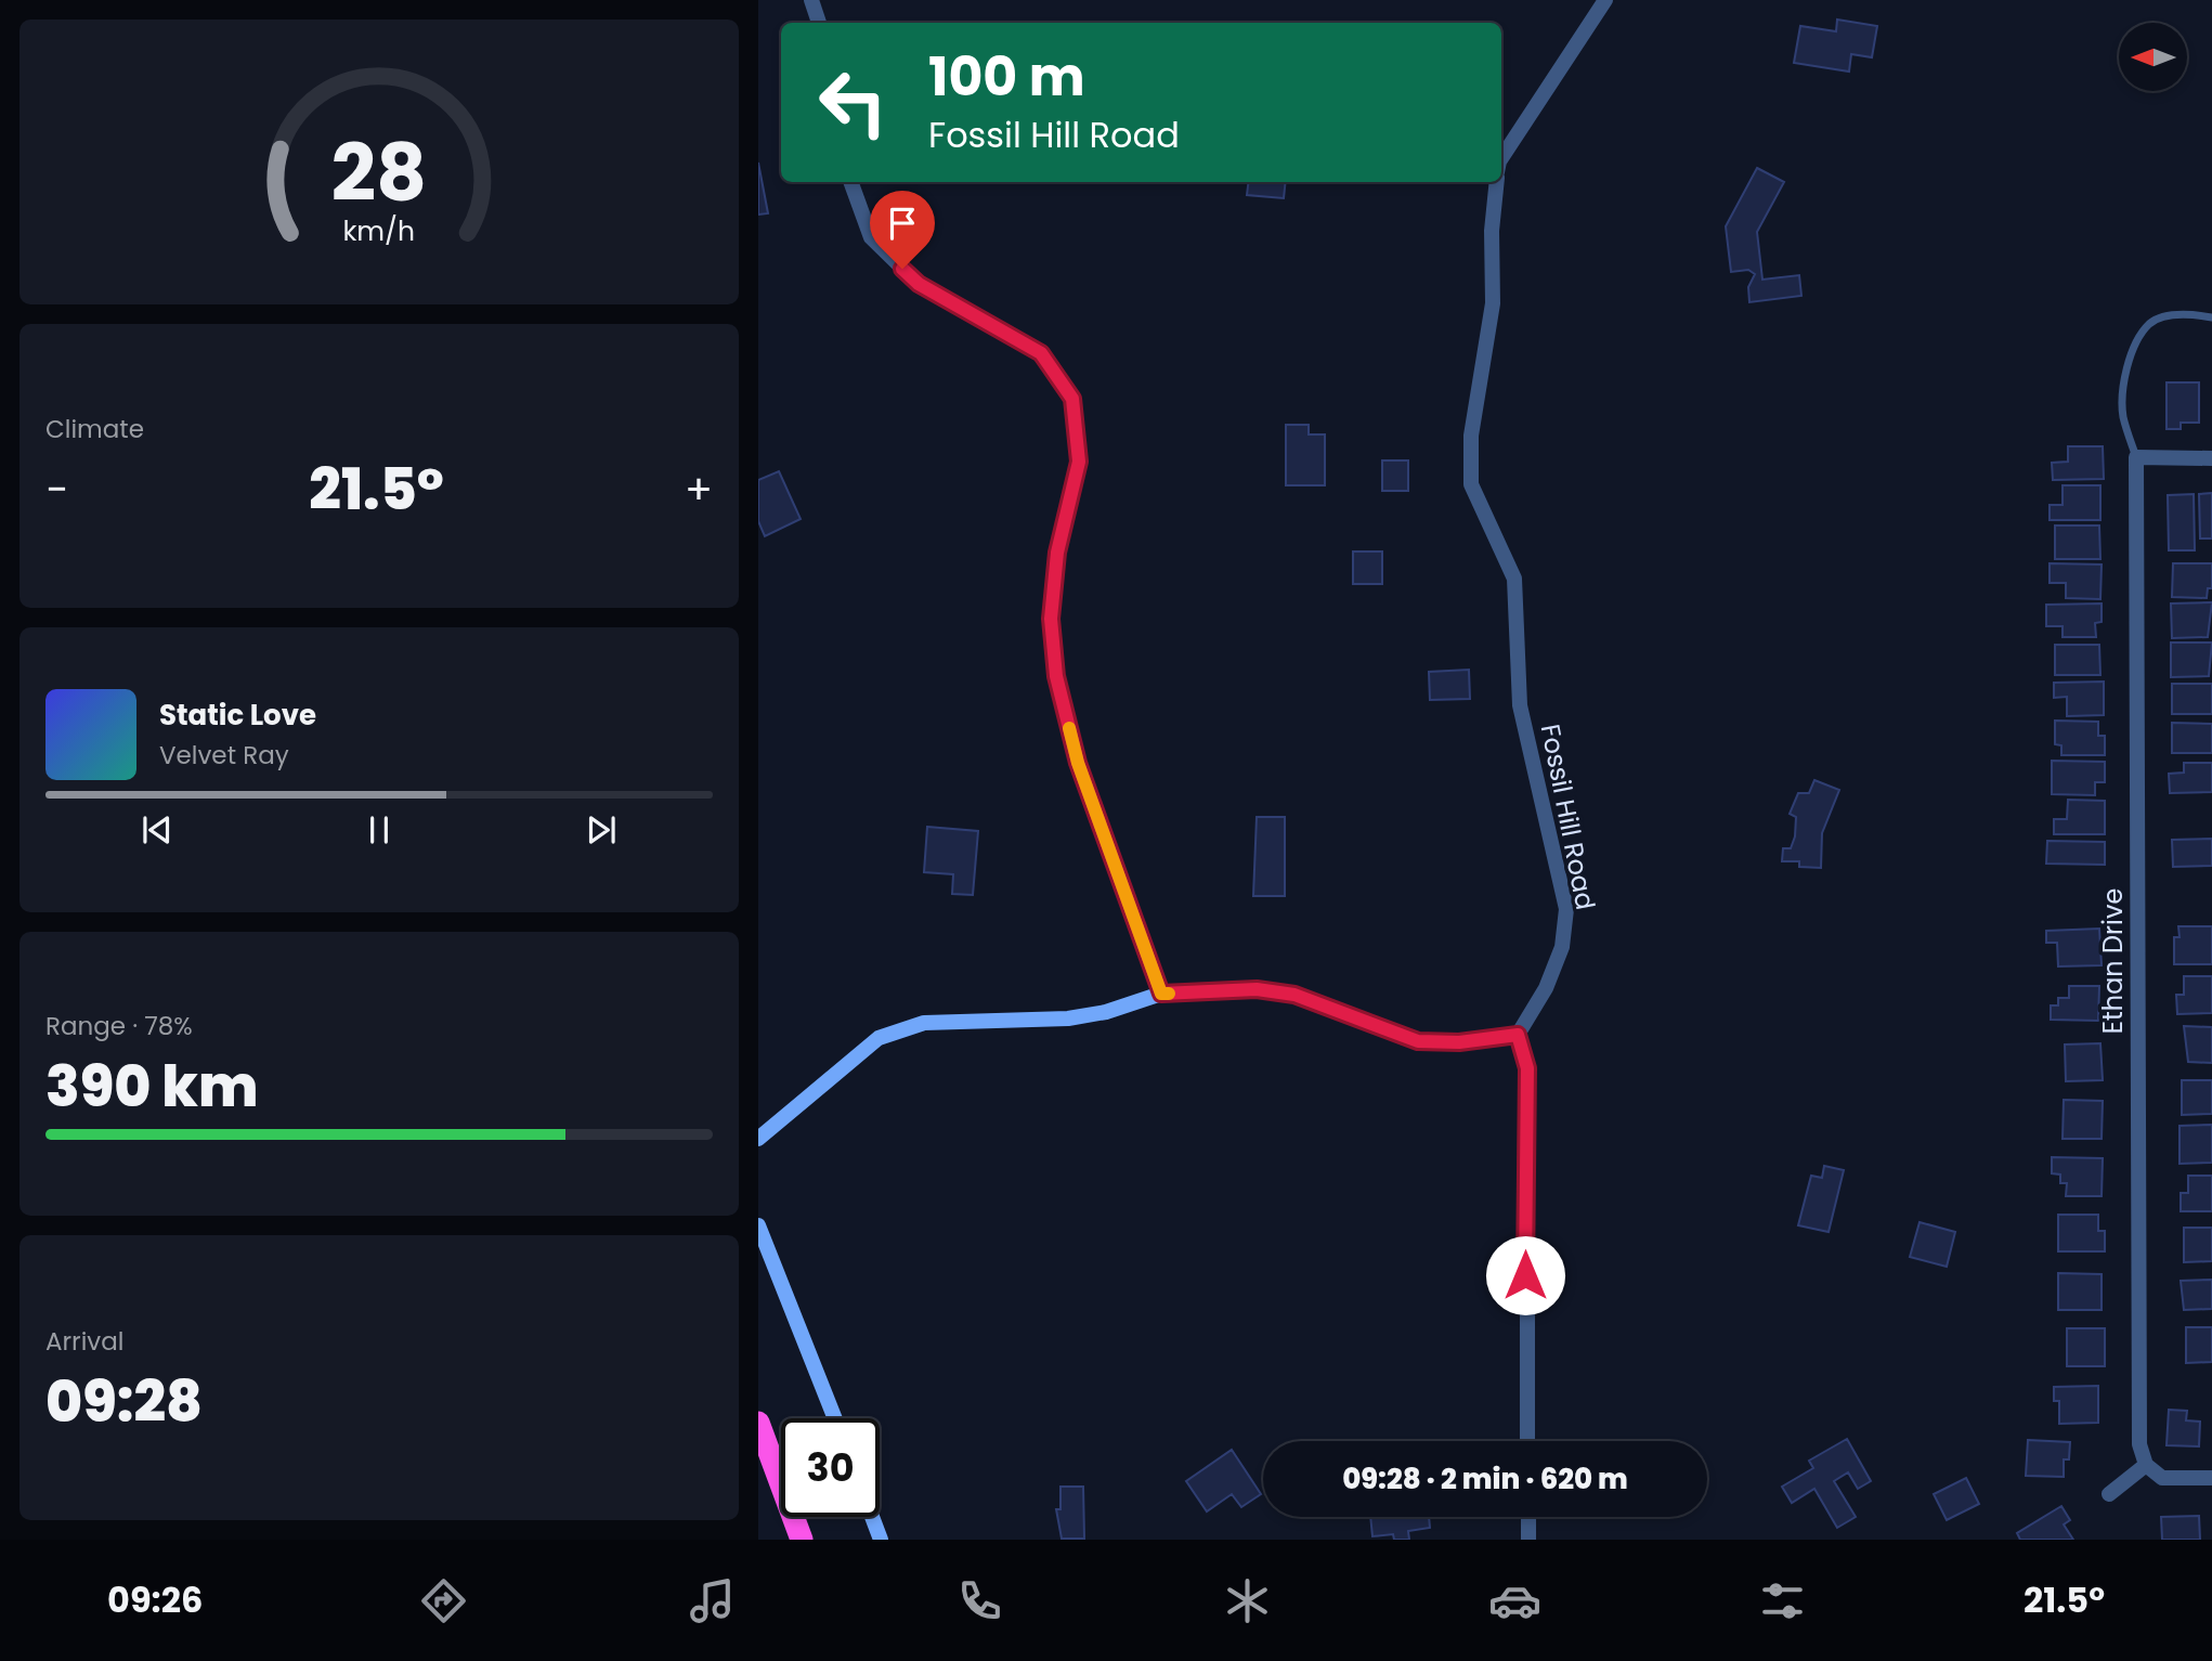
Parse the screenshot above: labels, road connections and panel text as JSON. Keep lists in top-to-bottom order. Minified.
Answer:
{"streets":{"street":["Fossil Hill Road","Ethan Drive"]},"north":"left","page":{"turn":["100 m","Fossil Hill Road"],"tile":["Climate",["Range · 78%","390 km"],["Arrival","09:28"]],"heat":["−","21.5°","+"],"song":["Static Love","Velvet Ray"],"limit":"30","trip":"09:28 · 2 min · 620 m","tabs":["09:26","21.5°"],"gauge":["28","km/h"]}}
